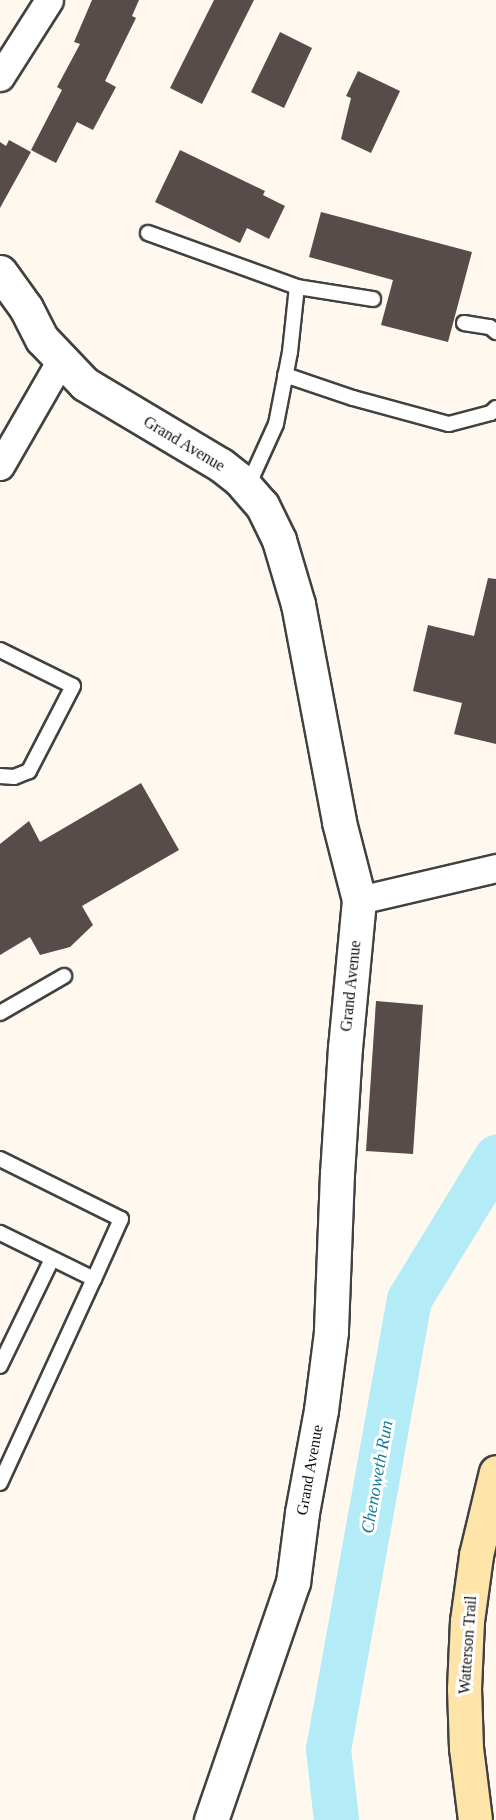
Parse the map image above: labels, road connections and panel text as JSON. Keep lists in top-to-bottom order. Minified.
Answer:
{"streets":{"main road":["Watterson Trail"],"street":["Grand Avenue"]},"water":["Chenoweth Run"]}
